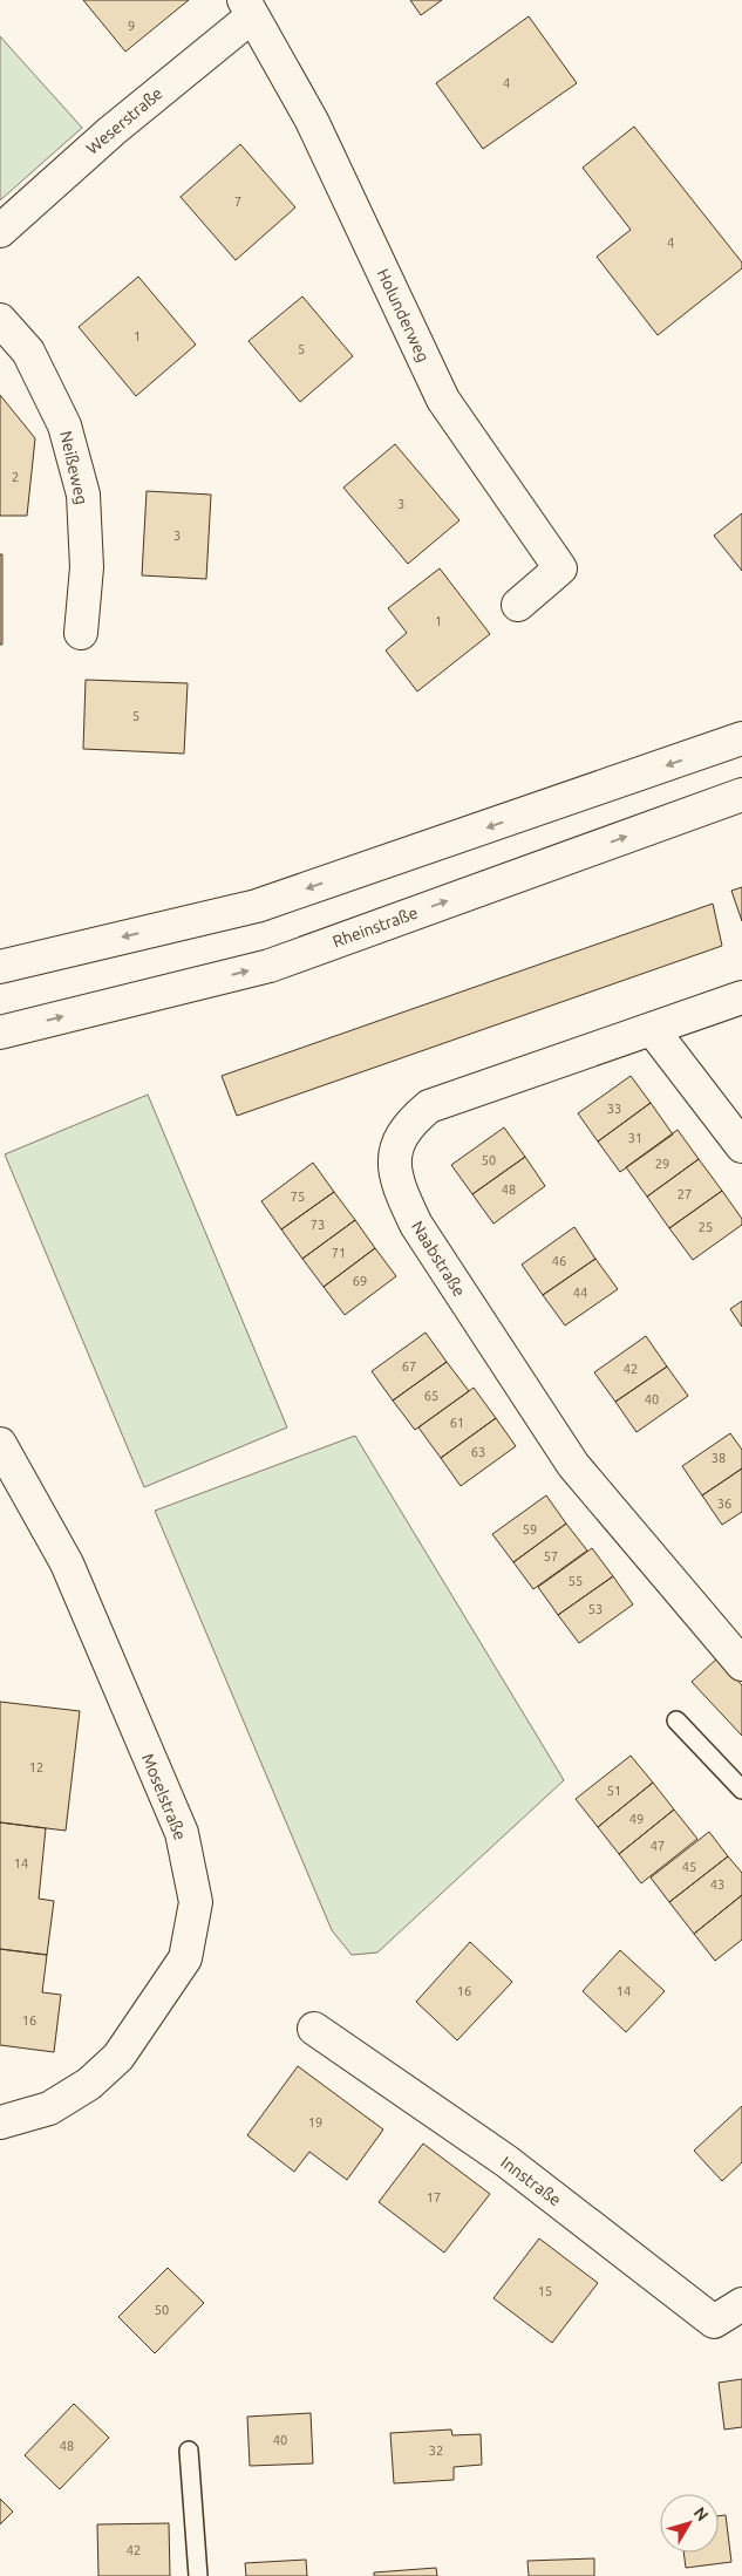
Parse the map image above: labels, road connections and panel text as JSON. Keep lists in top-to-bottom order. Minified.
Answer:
{"streets":{"street":["Weserstraße","Holunderweg","Neißeweg","Rheinstraße","Naabstraße","Moselstraße","Innstraße"]},"crossings":[["Weserstraße","Holunderweg"]],"house_numbers":["9","4","7","4","1","5","2","3","3","1","5","33","31","50","29","48","27","75","73","25","71","46","69","44","67","42","65","40","61","63","38","36","59","57","55","53","12","51","49","47","14","45","43","16","14","16","19","17","15","50","40","48","32","42"],"north":"top right"}
